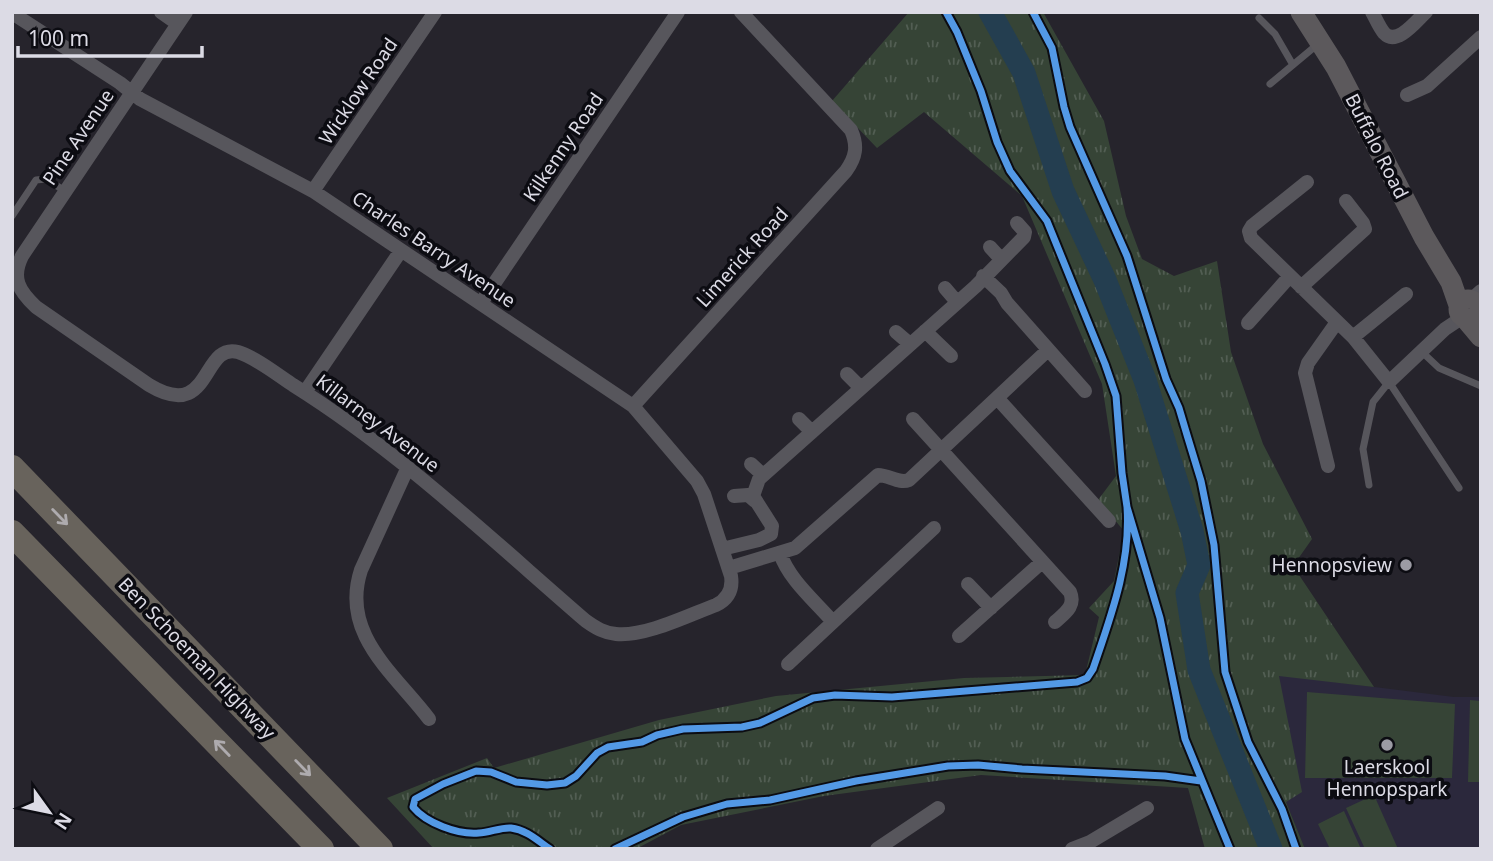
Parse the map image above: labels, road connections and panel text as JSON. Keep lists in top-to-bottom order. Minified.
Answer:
{"streets":{"highway":["Ben Schoeman Highway"],"street":["Wicklow Road","Pine Avenue","Buffalo Road","Kilkenny Road","Charles Barry Avenue","Limerick Road","Killarney Avenue"]},"crossings":[["Wicklow Road","Charles Barry Avenue"],["Pine Avenue","Charles Barry Avenue"],["Pine Avenue","Killarney Avenue"],["Kilkenny Road","Charles Barry Avenue"],["Charles Barry Avenue","Limerick Road"],["Charles Barry Avenue","Killarney Avenue"]],"places":["Hennopsview","Laerskool Hennopspark"],"scale_bar":"100 m","north":"bottom right"}
